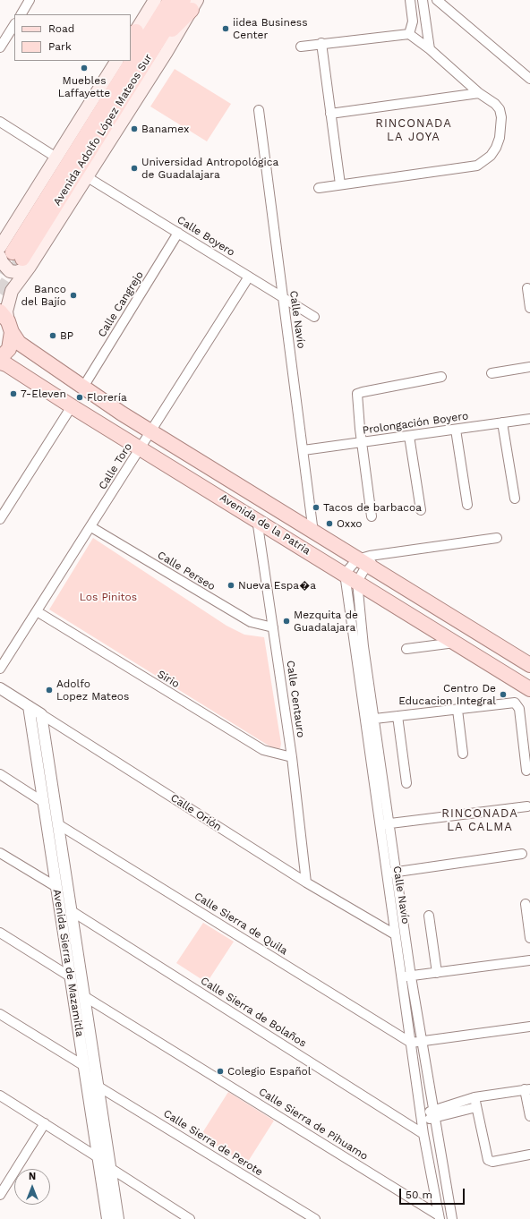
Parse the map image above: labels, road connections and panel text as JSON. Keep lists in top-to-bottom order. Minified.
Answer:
{"streets":{"main road":["Avenida Adolfo López Mateos Sur","Avenida de la Patria"],"street":["Calle Boyero","Calle Cangrejo","Calle Navío","Prolongación Boyero","Calle Toro","Calle Perseo","Sirio","Calle Centauro","Calle Orión","Calle Sierra de Quila","Avenida Sierra de Mazamitla","Calle Sierra de Bolaños","Calle Sierra de Pihuamo","Calle Sierra de Perote"]},"crossings":[["Calle Boyero","Calle Cangrejo"],["Calle Boyero","Calle Navío"],["Calle Boyero","Calle Toro"],["Calle Cangrejo","Avenida de la Patria"],["Calle Navío","Prolongación Boyero"],["Calle Navío","Avenida de la Patria"],["Calle Navío","Calle Orión"],["Calle Navío","Calle Sierra de Quila"],["Calle Navío","Calle Sierra de Bolaños"],["Calle Navío","Calle Sierra de Pihuamo"],["Calle Toro","Avenida de la Patria"],["Calle Toro","Calle Perseo"],["Calle Toro","Sirio"],["Avenida de la Patria","Calle Centauro"],["Calle Perseo","Calle Centauro"],["Sirio","Calle Centauro"],["Calle Centauro","Calle Orión"],["Calle Orión","Avenida Sierra de Mazamitla"],["Calle Sierra de Quila","Avenida Sierra de Mazamitla"],["Avenida Sierra de Mazamitla","Calle Sierra de Bolaños"],["Avenida Sierra de Mazamitla","Calle Sierra de Pihuamo"],["Avenida Sierra de Mazamitla","Calle Sierra de Perote"]],"districts":["RINCONADA LA JOYA","RINCONADA LA CALMA"],"parks":["Los Pinitos"],"places":["iidea Business Center","Muebles Laffayette","Banamex","Universidad Antropológica de Guadalajara","Banco del Bajío","BP","7-Eleven","Florería","Tacos de barbacoa","Oxxo","Nueva Espa�a","Mezquita de Guadalajara","Adolfo Lopez Mateos","Centro De Educacion Integral","Colegio Español"],"legend":["Road","Park"],"scale_bar":"50 m","north":"top"}
